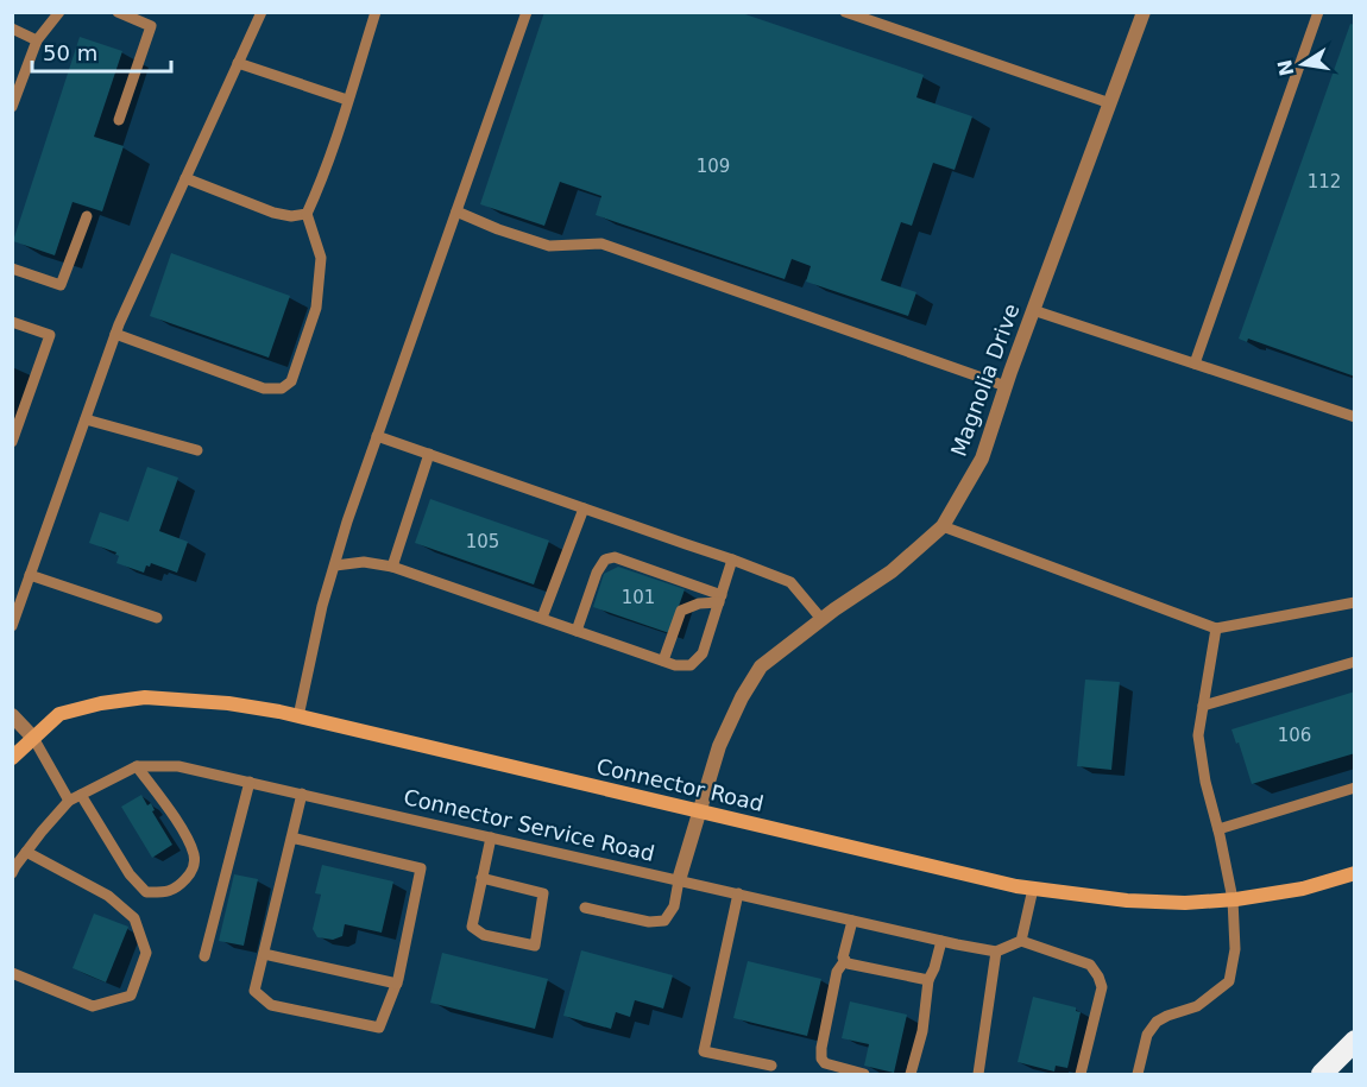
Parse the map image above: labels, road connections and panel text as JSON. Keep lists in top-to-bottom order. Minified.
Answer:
{"streets":{"main road":["Connector Road"],"street":["Magnolia Drive"],"lane":["Connector Service Road"]},"crossings":[["Magnolia Drive","Connector Road"],["Magnolia Drive","Connector Service Road"]],"house_numbers":["109","112","105","101","106"],"scale_bar":"50 m","north":"left"}
